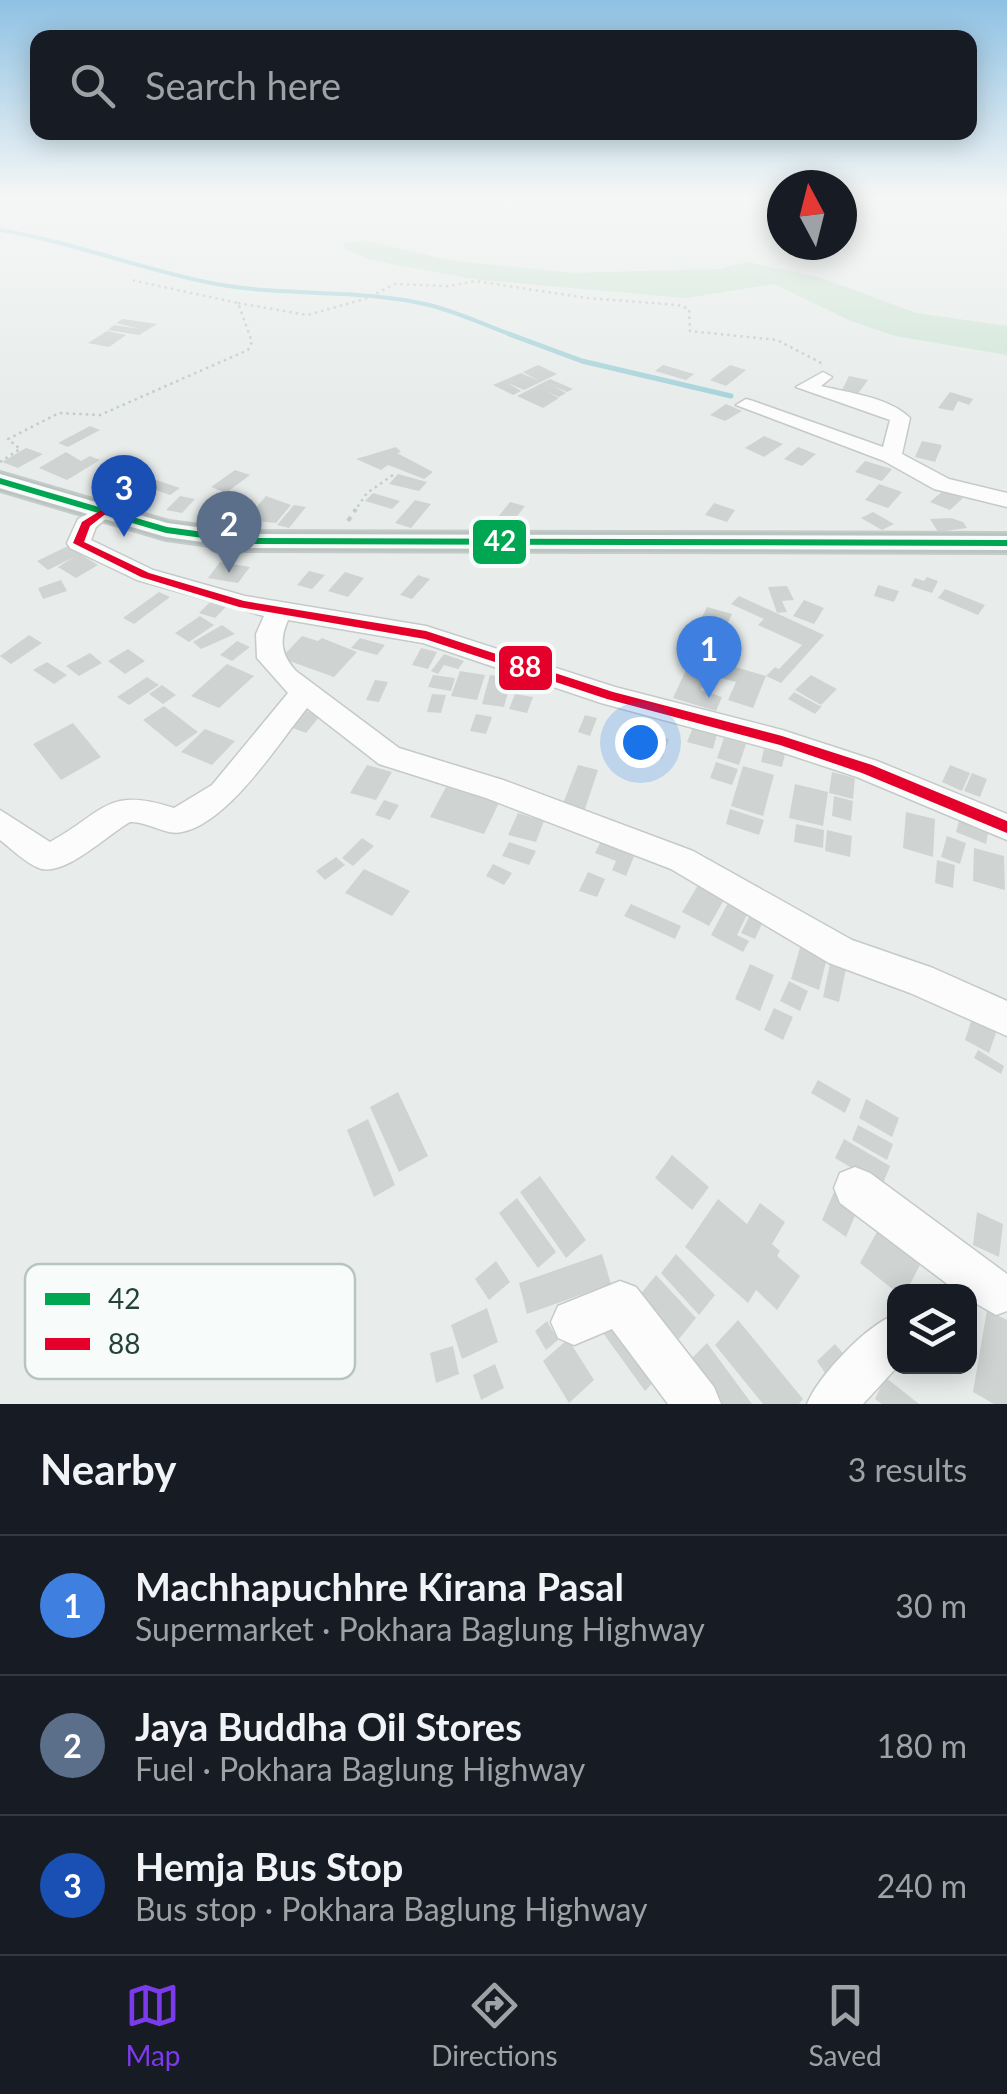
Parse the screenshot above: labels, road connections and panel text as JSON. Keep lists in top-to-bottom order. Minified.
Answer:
{"lines":["transit line 42","transit line 88"],"legend":["42","88"],"north":"top","page":{"search":"Search here","pins":["3","2","1"],"heading":["Nearby","3 results"],"list":[{"mark":"1","name":"Machhapuchhre Kirana Pasal","note":"Supermarket · Pokhara Baglung Highway","value":"30 m"},{"mark":"2","name":"Jaya Buddha Oil Stores","note":"Fuel · Pokhara Baglung Highway","value":"180 m"},{"mark":"3","name":"Hemja Bus Stop","note":"Bus stop · Pokhara Baglung Highway","value":"240 m"}],"nav":["Map","Directions","Saved"]}}
